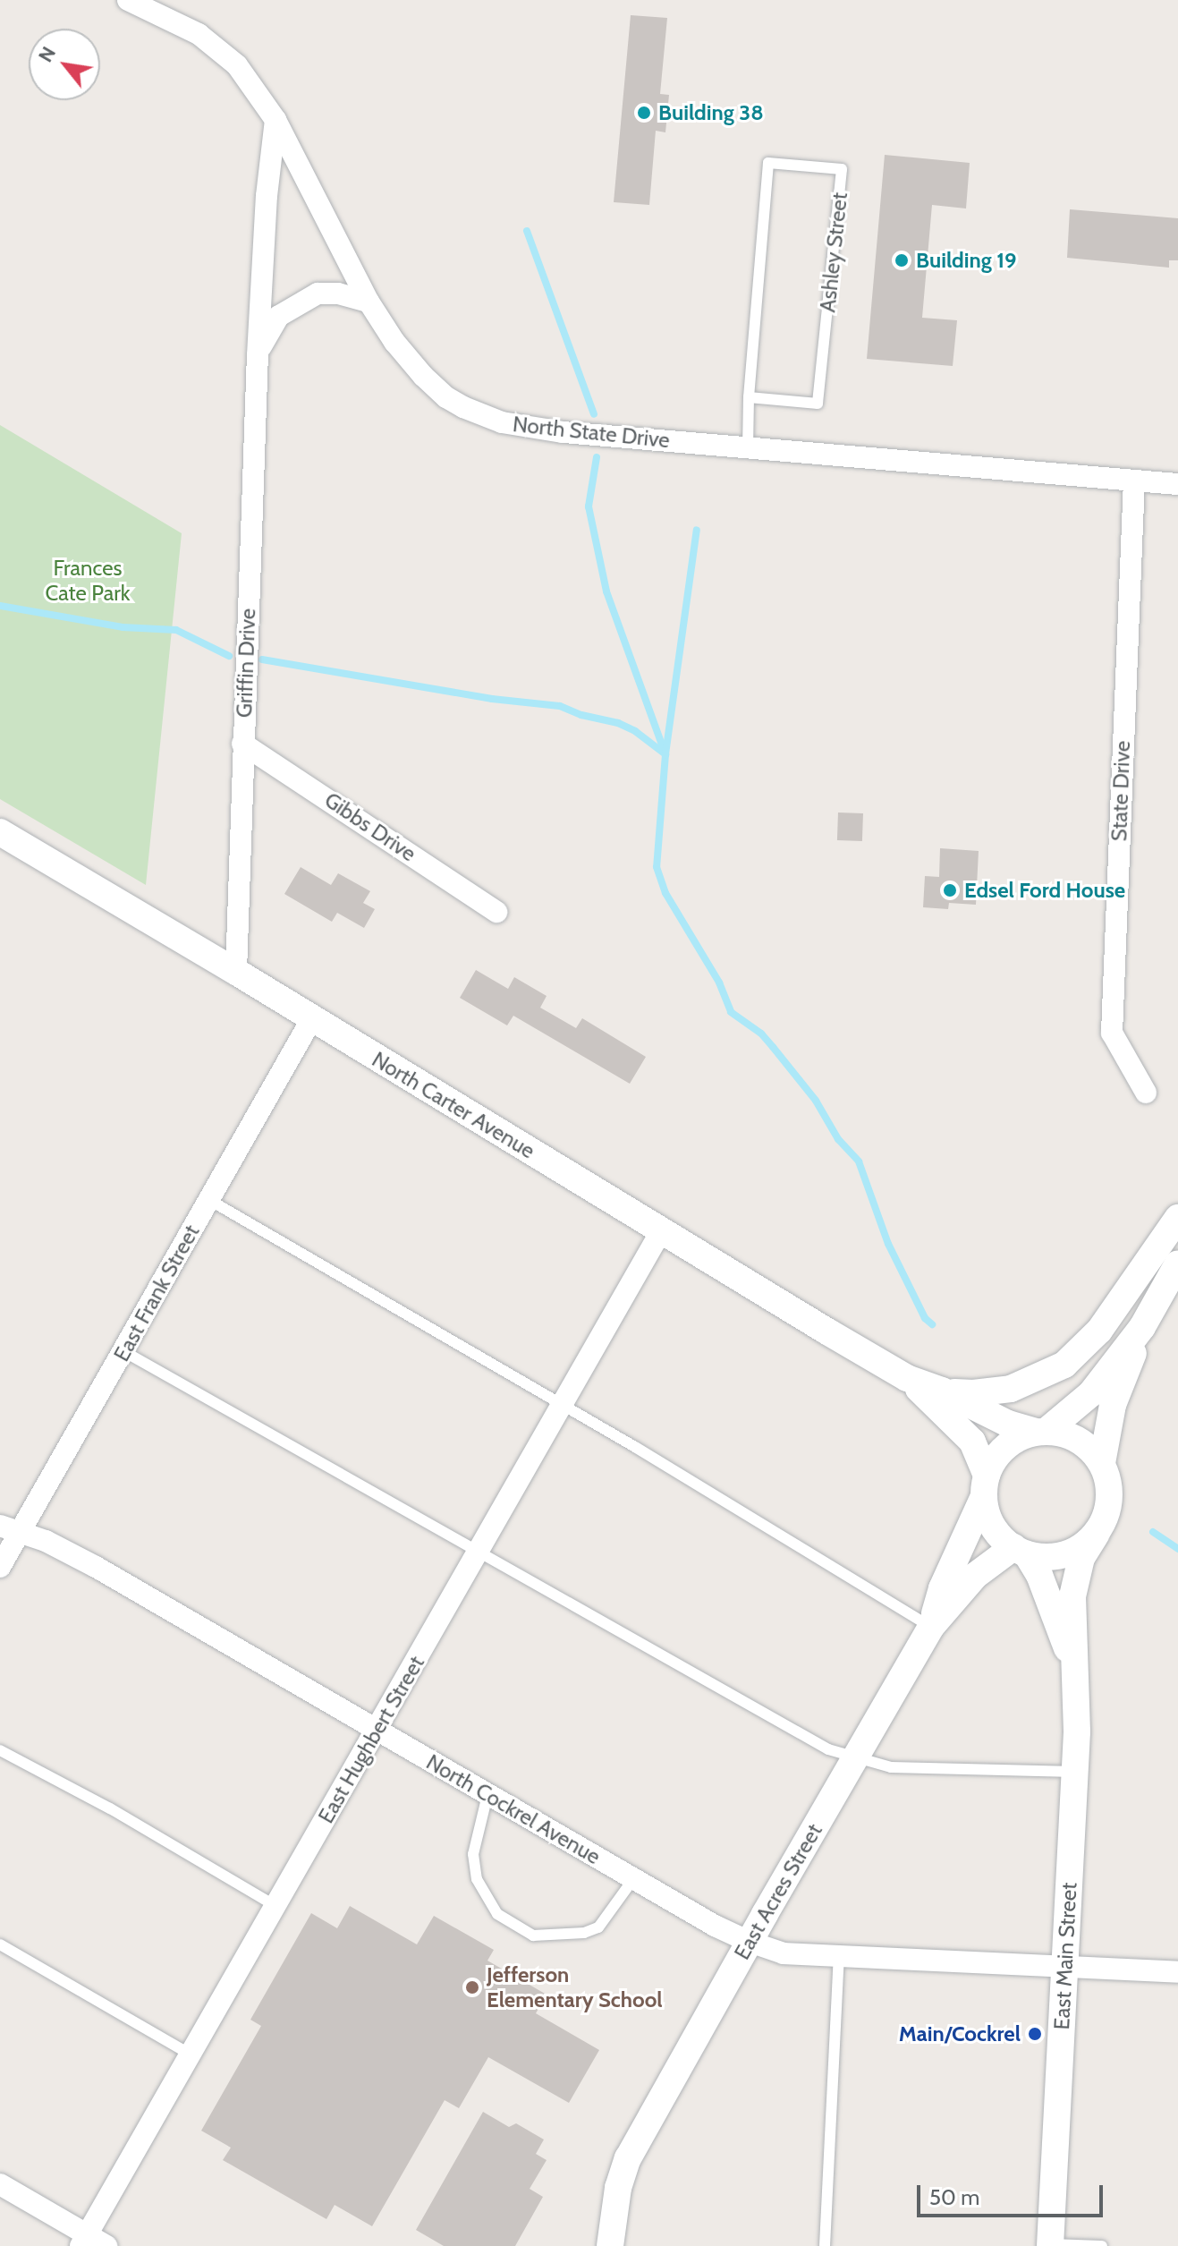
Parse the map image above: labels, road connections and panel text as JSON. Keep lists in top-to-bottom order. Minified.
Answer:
{"streets":{"street":["North State Drive","Griffin Drive","State Drive","Gibbs Drive","North Carter Avenue","East Frank Street","East Hughbert Street","North Cockrel Avenue","East Acres Street","East Main Street"],"lane":["Ashley Street"]},"crossings":[["Ashley Street","North State Drive"],["North State Drive","Griffin Drive"],["North State Drive","State Drive"],["Griffin Drive","Gibbs Drive"],["Griffin Drive","North Carter Avenue"],["North Carter Avenue","East Frank Street"],["North Carter Avenue","East Hughbert Street"],["North Carter Avenue","East Acres Street"],["North Carter Avenue","East Main Street"],["East Frank Street","North Cockrel Avenue"],["East Hughbert Street","North Cockrel Avenue"],["North Cockrel Avenue","East Acres Street"],["North Cockrel Avenue","East Main Street"],["East Acres Street","East Main Street"]],"parks":["Frances Cate Park"],"places":["Building 38","Building 19","Edsel Ford House","Jefferson Elementary School","Main/Cockrel"],"scale_bar":"50 m","north":"top left"}
